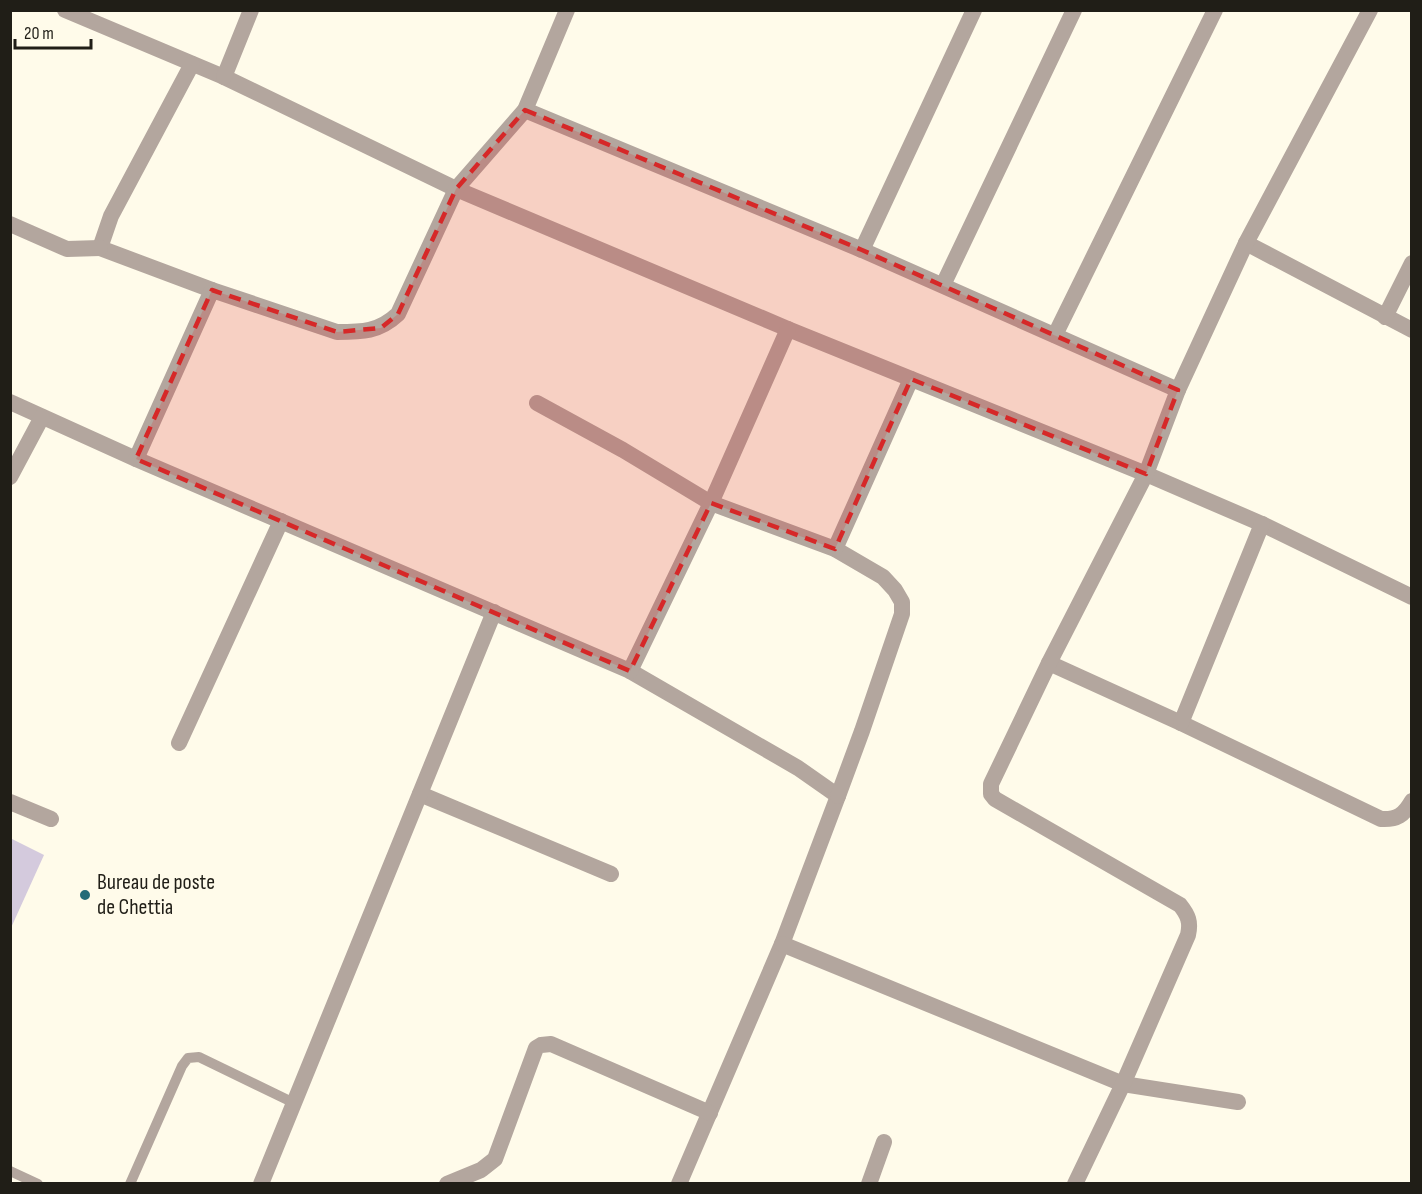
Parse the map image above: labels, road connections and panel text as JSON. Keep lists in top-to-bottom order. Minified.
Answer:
{"places":["Bureau de poste de Chettia"],"scale_bar":"20 m"}
